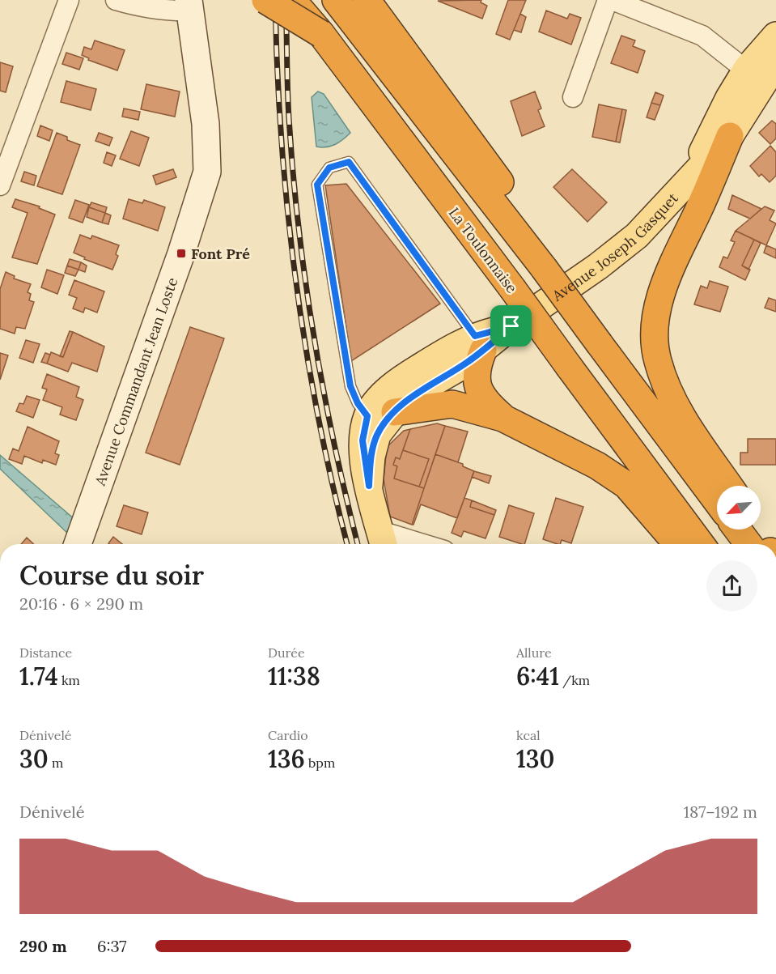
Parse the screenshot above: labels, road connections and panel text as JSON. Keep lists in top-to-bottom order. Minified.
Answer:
{"streets":{"highway":["La Toulonnaise"],"main road":["Avenue Joseph Gasquet","Avenue Commandant Jean Loste"]},"places":{"transit":["Font Pré"]},"north":"bottom left","page":{"heading":["Course du soir","20:16 · 6 × 290 m"],"stats":[["Distance","1.74 km"],["Durée","11:38"],["Allure","6:41 /km"],["Dénivelé","30 m"],["Cardio","136 bpm"],["kcal","130"]],"chart":["Dénivelé","187–192 m"],"list":[{"name":"290 m","note":"6:37"}]}}
